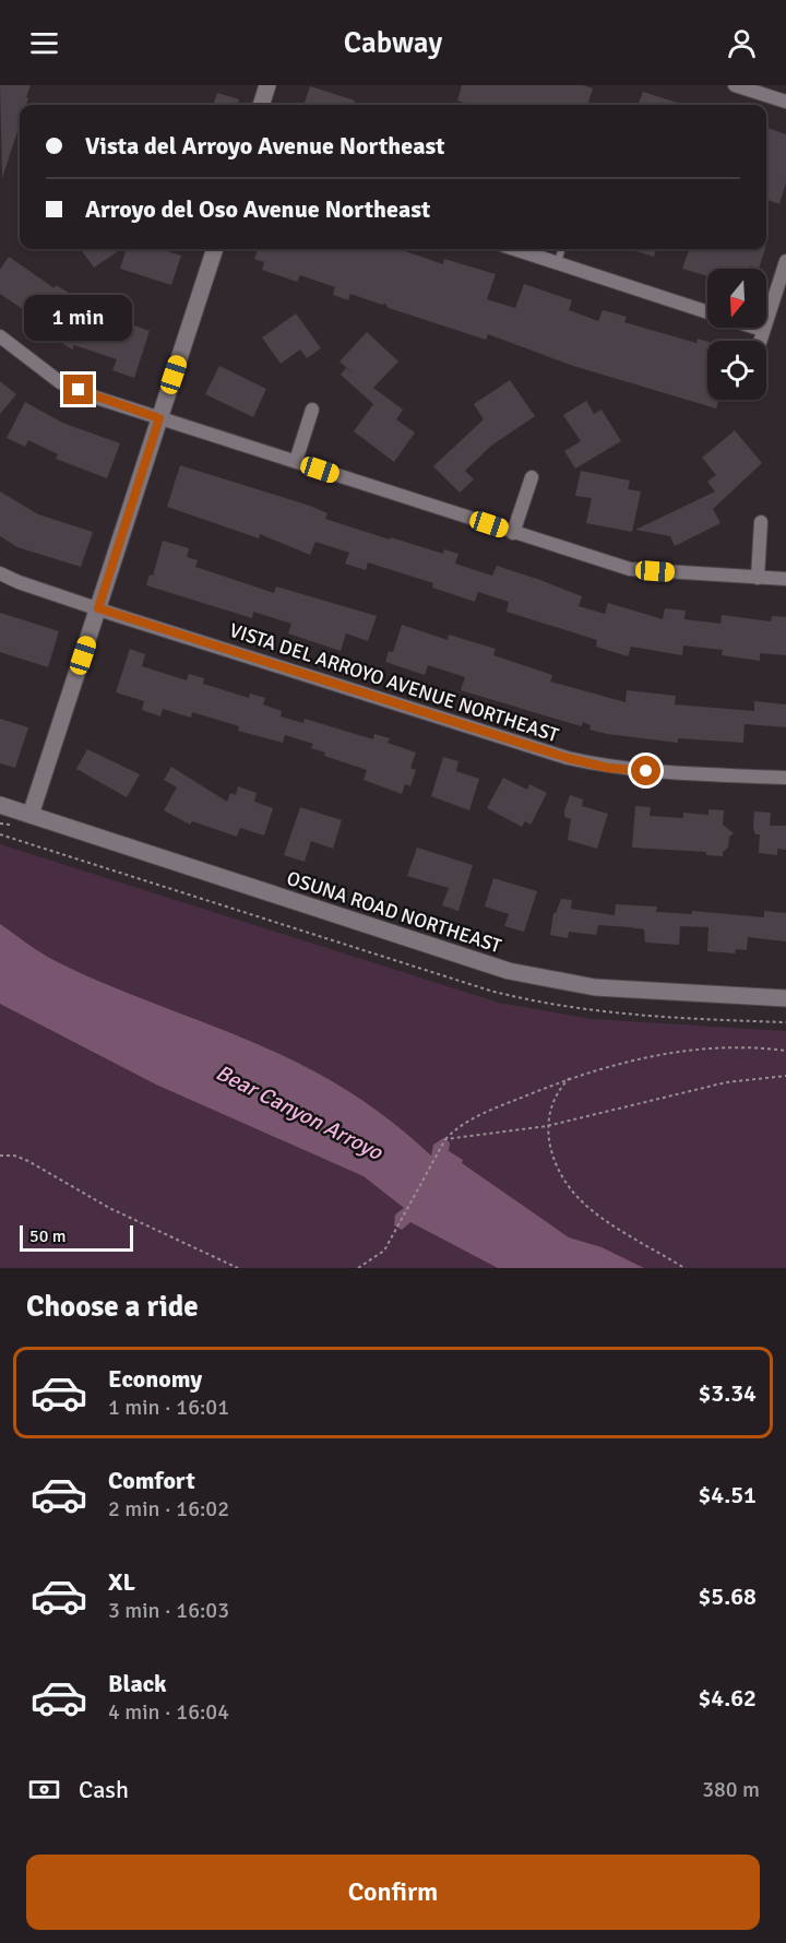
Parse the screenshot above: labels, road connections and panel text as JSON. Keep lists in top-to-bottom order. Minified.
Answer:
{"streets":{"street":["VISTA DEL ARROYO AVENUE NORTHEAST","OSUNA ROAD NORTHEAST"]},"water":["Bear Canyon Arroyo"],"scale_bar":"50 m","north":"bottom","page":{"header":"Cabway","banner":["Vista del Arroyo Avenue Northeast","Arroyo del Oso Avenue Northeast"],"bubble":"1 min","scale":"50 m","heading":"Choose a ride","list":[{"name":"Economy","note":"1 min · 16:01","value":"$3.34"},{"name":"Comfort","note":"2 min · 16:02","value":"$4.51"},{"name":"XL","note":"3 min · 16:03","value":"$5.68"},{"name":"Black","note":"4 min · 16:04","value":"$4.62"}],"pay":["Cash","380 m"],"buttons":"Confirm"}}
